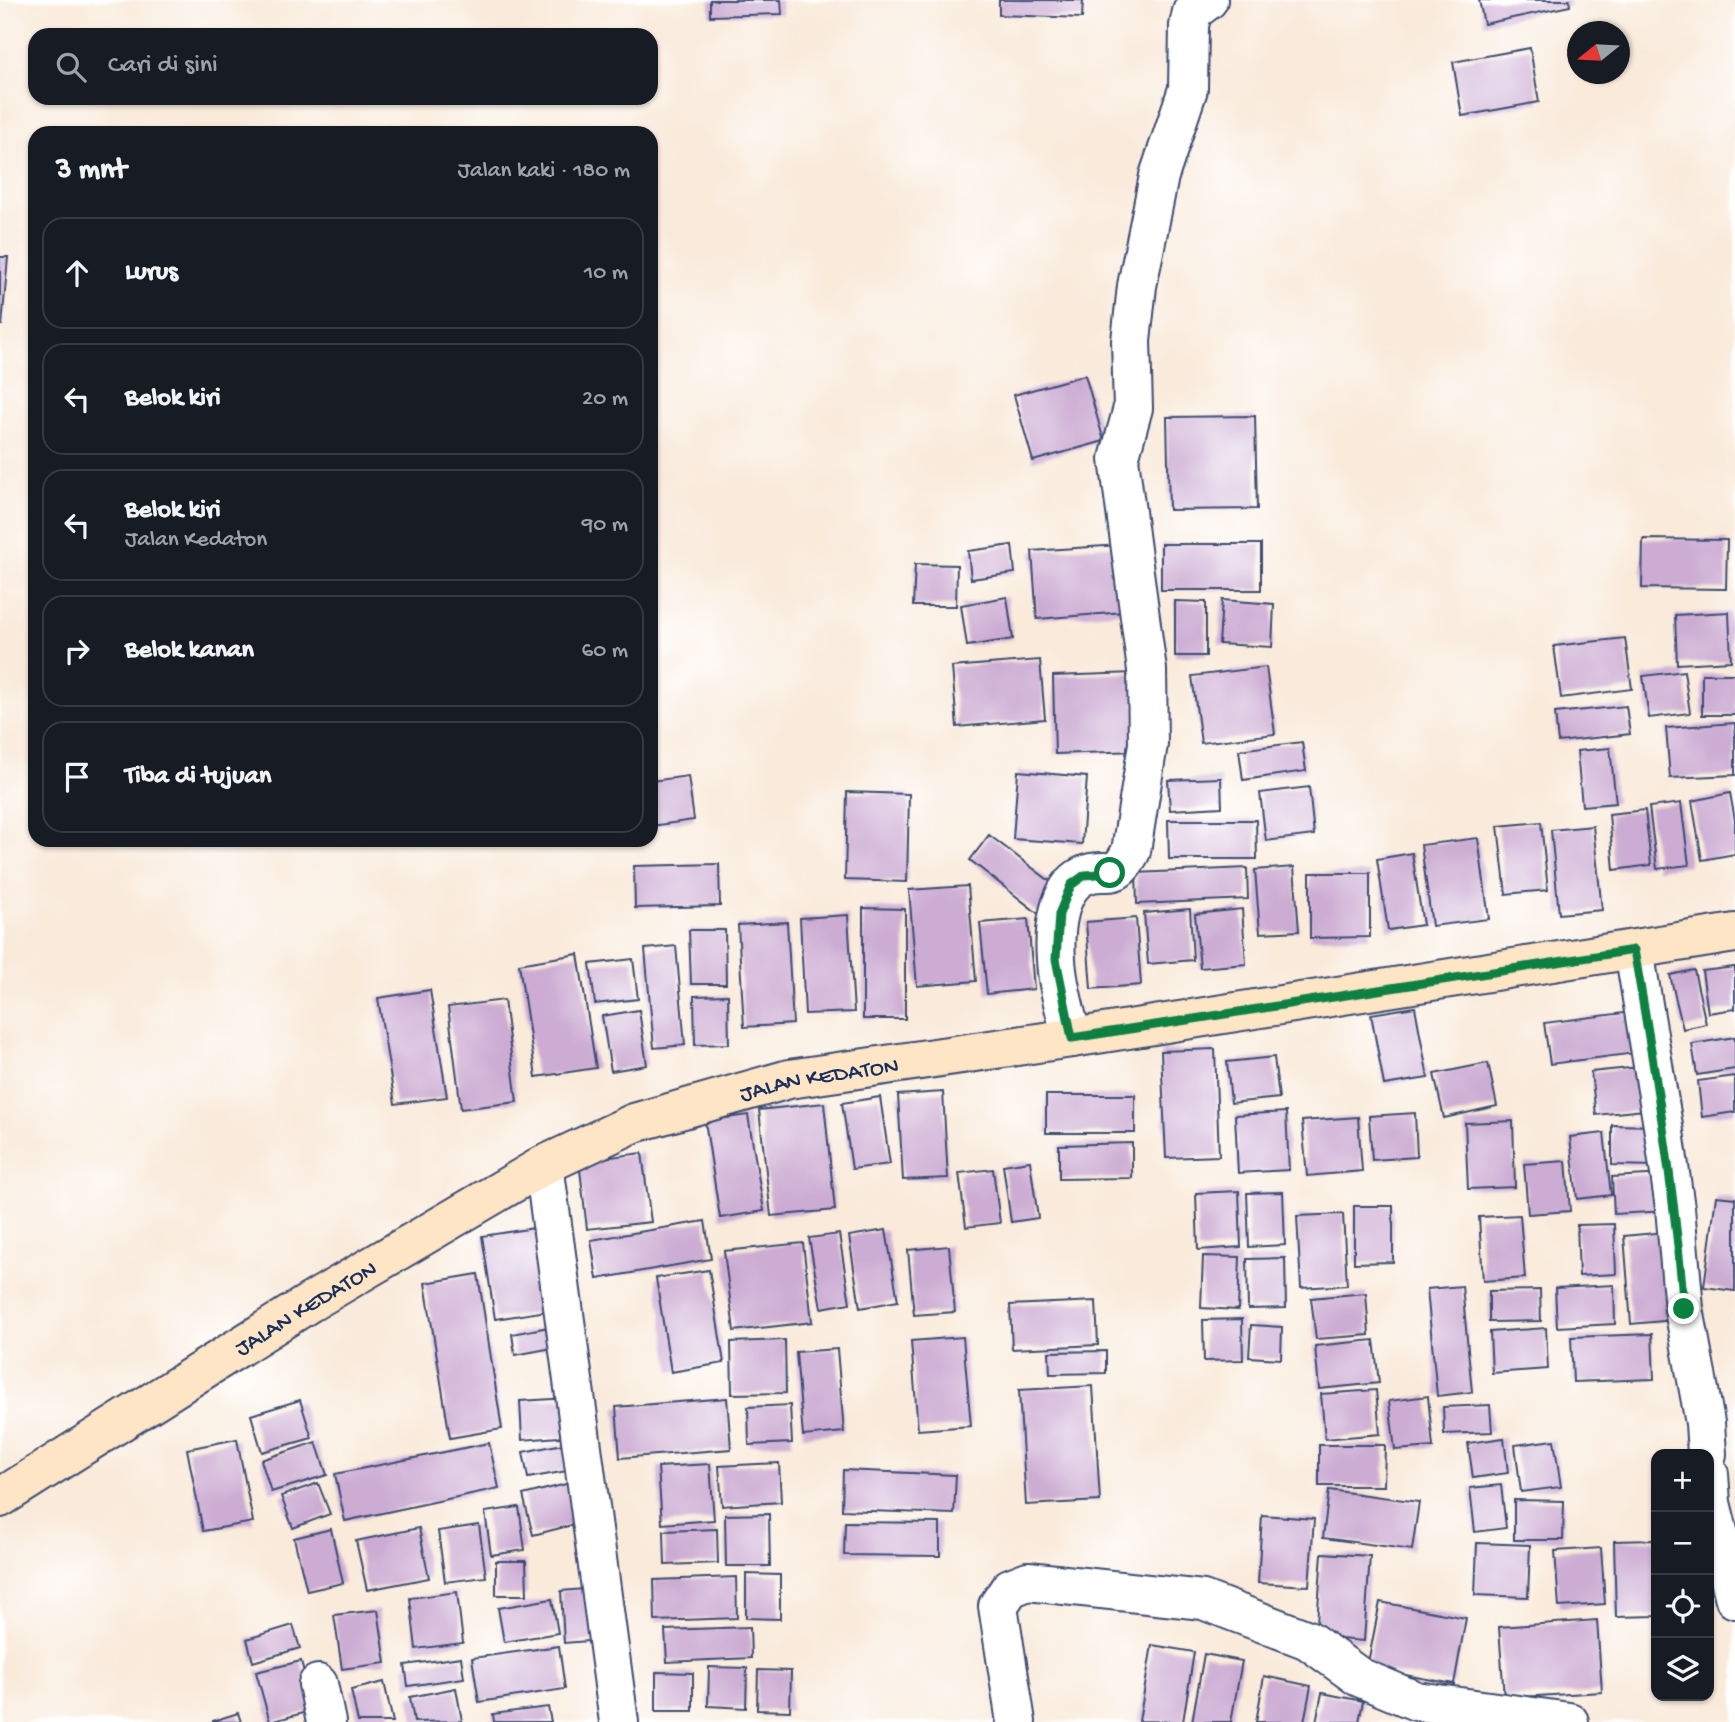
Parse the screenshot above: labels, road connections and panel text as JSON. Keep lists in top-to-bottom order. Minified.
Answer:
{"streets":{"street":["JALAN KEDATON"]},"north":"left","page":{"search":"Cari di sini","heading":["3 mnt","Jalan kaki · 180 m"],"list":[["Lurus","10 m"],["Belok kiri","20 m"],["Belok kiri","Jalan Kedaton","90 m"],["Belok kanan","60 m"],"Tiba di tujuan"],"map_buttons":["+","−"]}}
